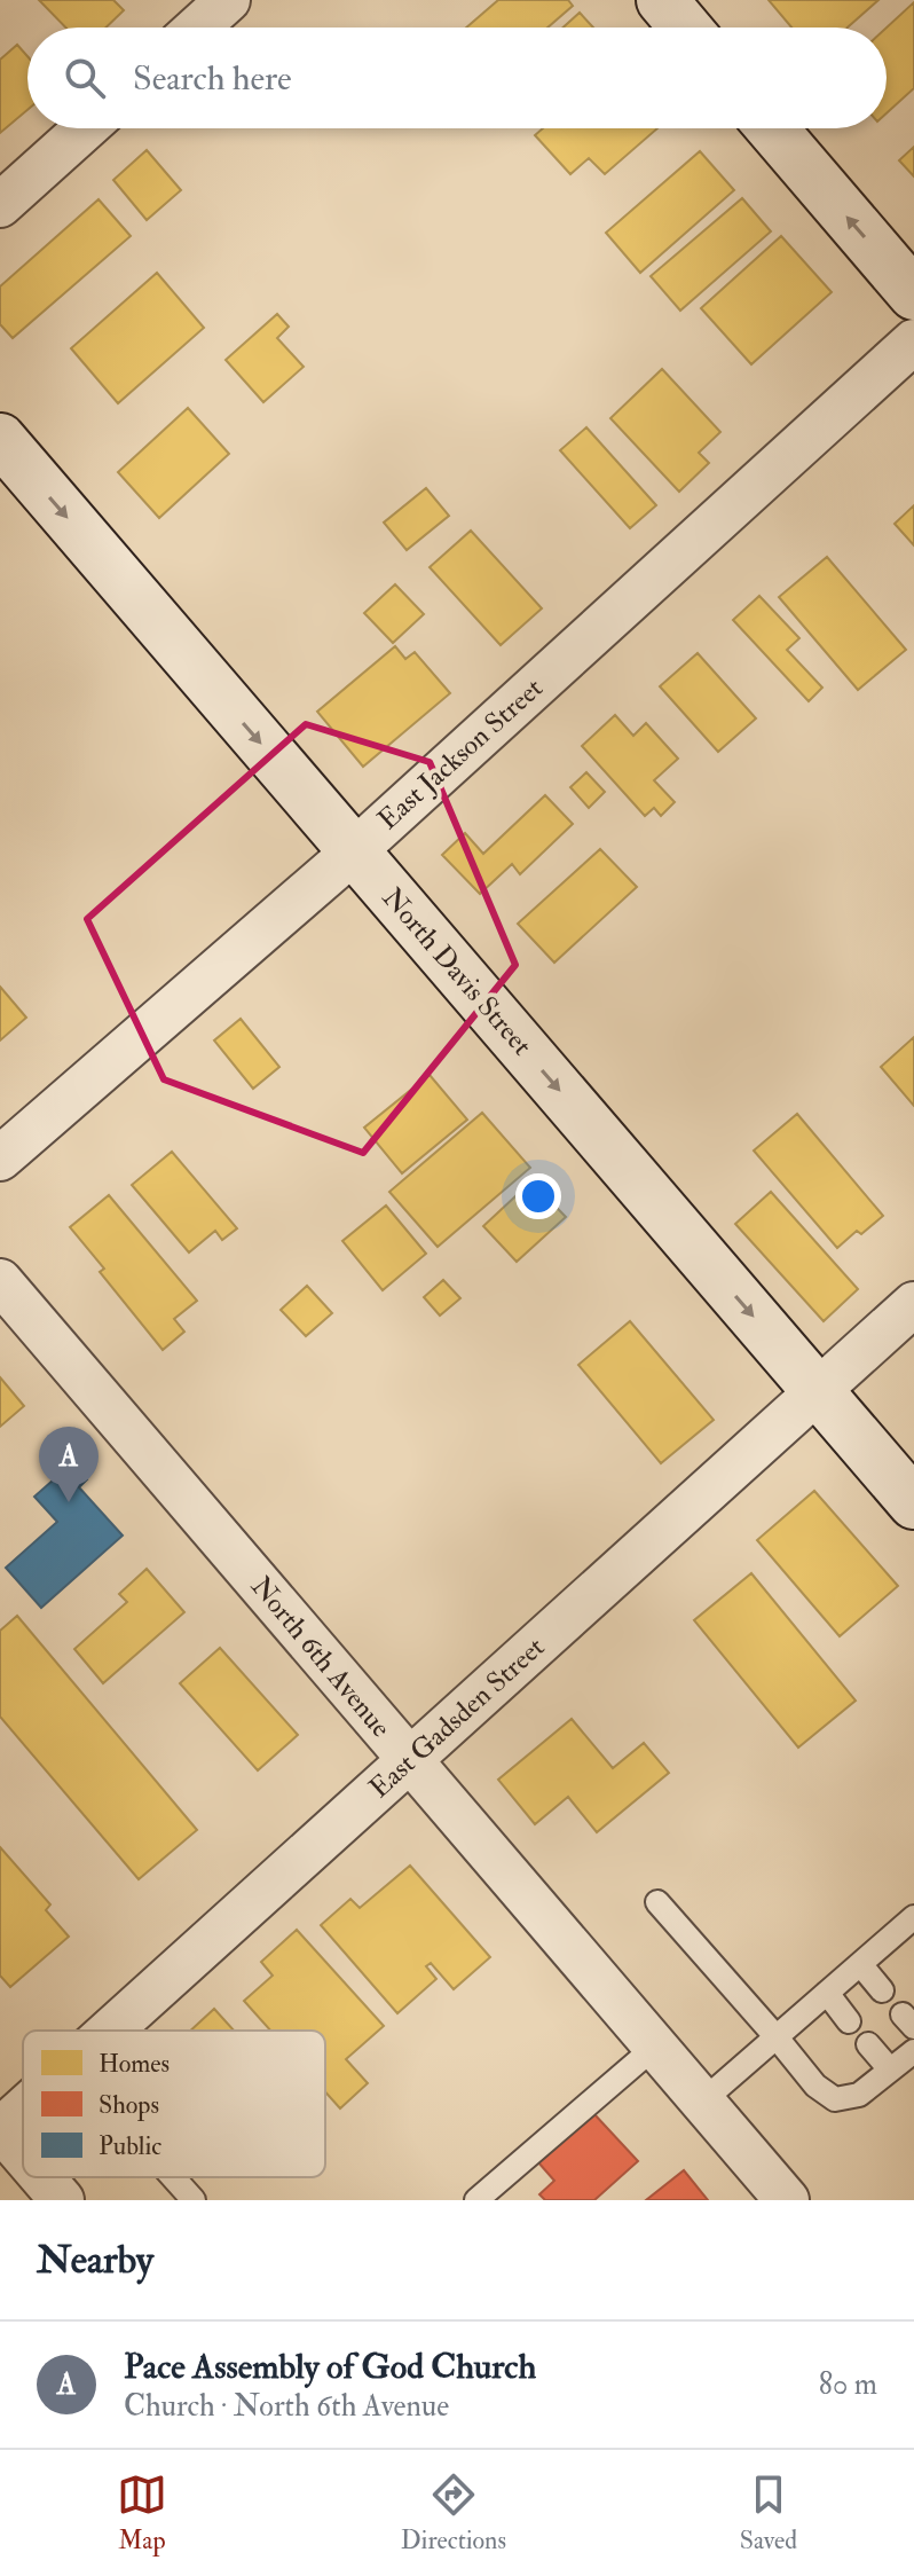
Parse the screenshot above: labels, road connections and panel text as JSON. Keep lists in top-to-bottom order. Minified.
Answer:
{"streets":{"main road":["North Davis Street"],"street":["East Jackson Street","North 6th Avenue","East Gadsden Street"]},"crossings":[["East Jackson Street","North Davis Street"],["North Davis Street","East Gadsden Street"],["North 6th Avenue","East Gadsden Street"]],"one_way":["North Davis Street"],"legend":["Homes","Shops","Public"],"page":{"search":"Search here","pins":"A","heading":"Nearby","list":[{"mark":"A","name":"Pace Assembly of God Church","note":"Church · North 6th Avenue","value":"80 m"}],"nav":["Map","Directions","Saved"]}}
